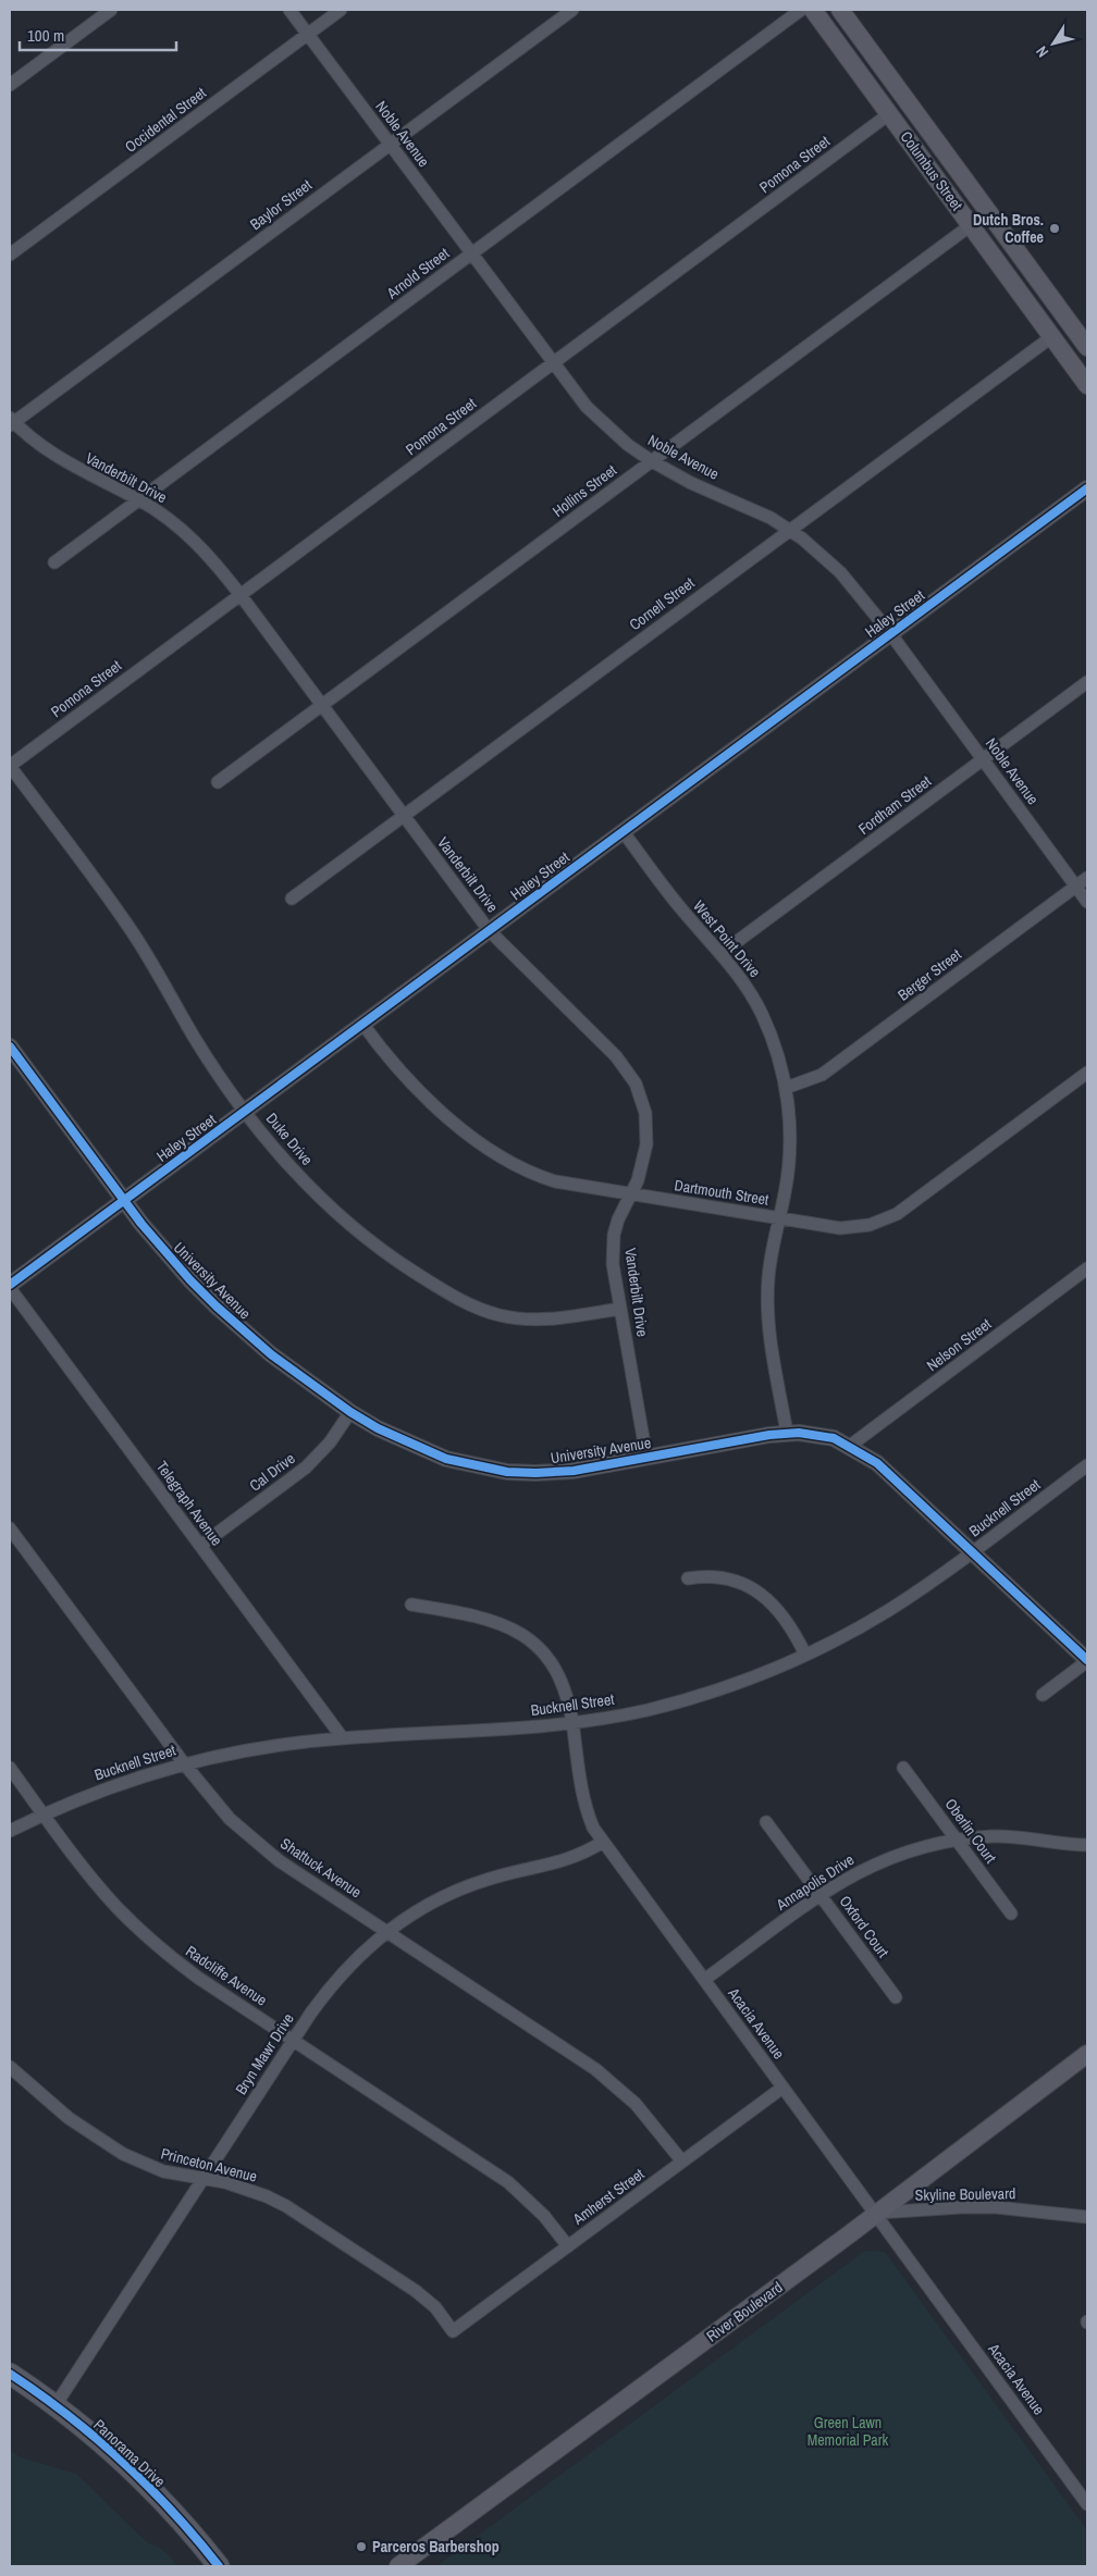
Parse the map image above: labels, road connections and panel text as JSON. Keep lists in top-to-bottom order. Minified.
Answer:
{"streets":{"main road":["Columbus Street","River Boulevard","Panorama Drive"],"street":["Occidental Street","Noble Avenue","Pomona Street","Baylor Street","Arnold Street","Vanderbilt Drive","Hollins Street","Cornell Street","Haley Street","Fordham Street","West Point Drive","Berger Street","Duke Drive","Dartmouth Street","University Avenue","Nelson Street","Cal Drive","Telegraph Avenue","Bucknell Street","Oberlin Court","Shattuck Avenue","Annapolis Drive","Oxford Court","Radcliffe Avenue","Acacia Avenue","Bryn Mawr Drive","Princeton Avenue","Skyline Boulevard","Amherst Street"]},"crossings":[["Occidental Street","Noble Avenue"],["Noble Avenue","Pomona Street"],["Noble Avenue","Baylor Street"],["Noble Avenue","Arnold Street"],["Noble Avenue","Hollins Street"],["Noble Avenue","Cornell Street"],["Noble Avenue","Haley Street"],["Noble Avenue","Fordham Street"],["Noble Avenue","Berger Street"],["Pomona Street","Columbus Street"],["Pomona Street","Vanderbilt Drive"],["Pomona Street","Duke Drive"],["Columbus Street","Hollins Street"],["Columbus Street","Cornell Street"],["Baylor Street","Vanderbilt Drive"],["Arnold Street","Vanderbilt Drive"],["Vanderbilt Drive","Hollins Street"],["Vanderbilt Drive","Cornell Street"],["Vanderbilt Drive","Haley Street"],["Vanderbilt Drive","Duke Drive"],["Vanderbilt Drive","Dartmouth Street"],["Vanderbilt Drive","University Avenue"],["Haley Street","West Point Drive"],["Haley Street","Duke Drive"],["Haley Street","Dartmouth Street"],["Haley Street","University Avenue"],["Haley Street","Telegraph Avenue"],["Fordham Street","West Point Drive"],["West Point Drive","Berger Street"],["West Point Drive","Dartmouth Street"],["West Point Drive","University Avenue"],["University Avenue","Nelson Street"],["University Avenue","Cal Drive"],["University Avenue","Bucknell Street"],["Cal Drive","Telegraph Avenue"],["Telegraph Avenue","Bucknell Street"],["Bucknell Street","Shattuck Avenue"],["Bucknell Street","Radcliffe Avenue"],["Bucknell Street","Acacia Avenue"],["Oberlin Court","Annapolis Drive"],["Shattuck Avenue","Bryn Mawr Drive"],["Shattuck Avenue","Amherst Street"],["Annapolis Drive","Oxford Court"],["Annapolis Drive","Acacia Avenue"],["Radcliffe Avenue","Bryn Mawr Drive"],["Radcliffe Avenue","Amherst Street"],["Acacia Avenue","Bryn Mawr Drive"],["Acacia Avenue","Skyline Boulevard"],["Acacia Avenue","Amherst Street"],["Acacia Avenue","River Boulevard"],["Bryn Mawr Drive","Princeton Avenue"],["Bryn Mawr Drive","Panorama Drive"],["Princeton Avenue","Amherst Street"],["Skyline Boulevard","River Boulevard"]],"parks":["Green Lawn Memorial Park"],"places":["Dutch Bros. Coffee","Parceros Barbershop"],"scale_bar":"100 m","north":"bottom left"}
